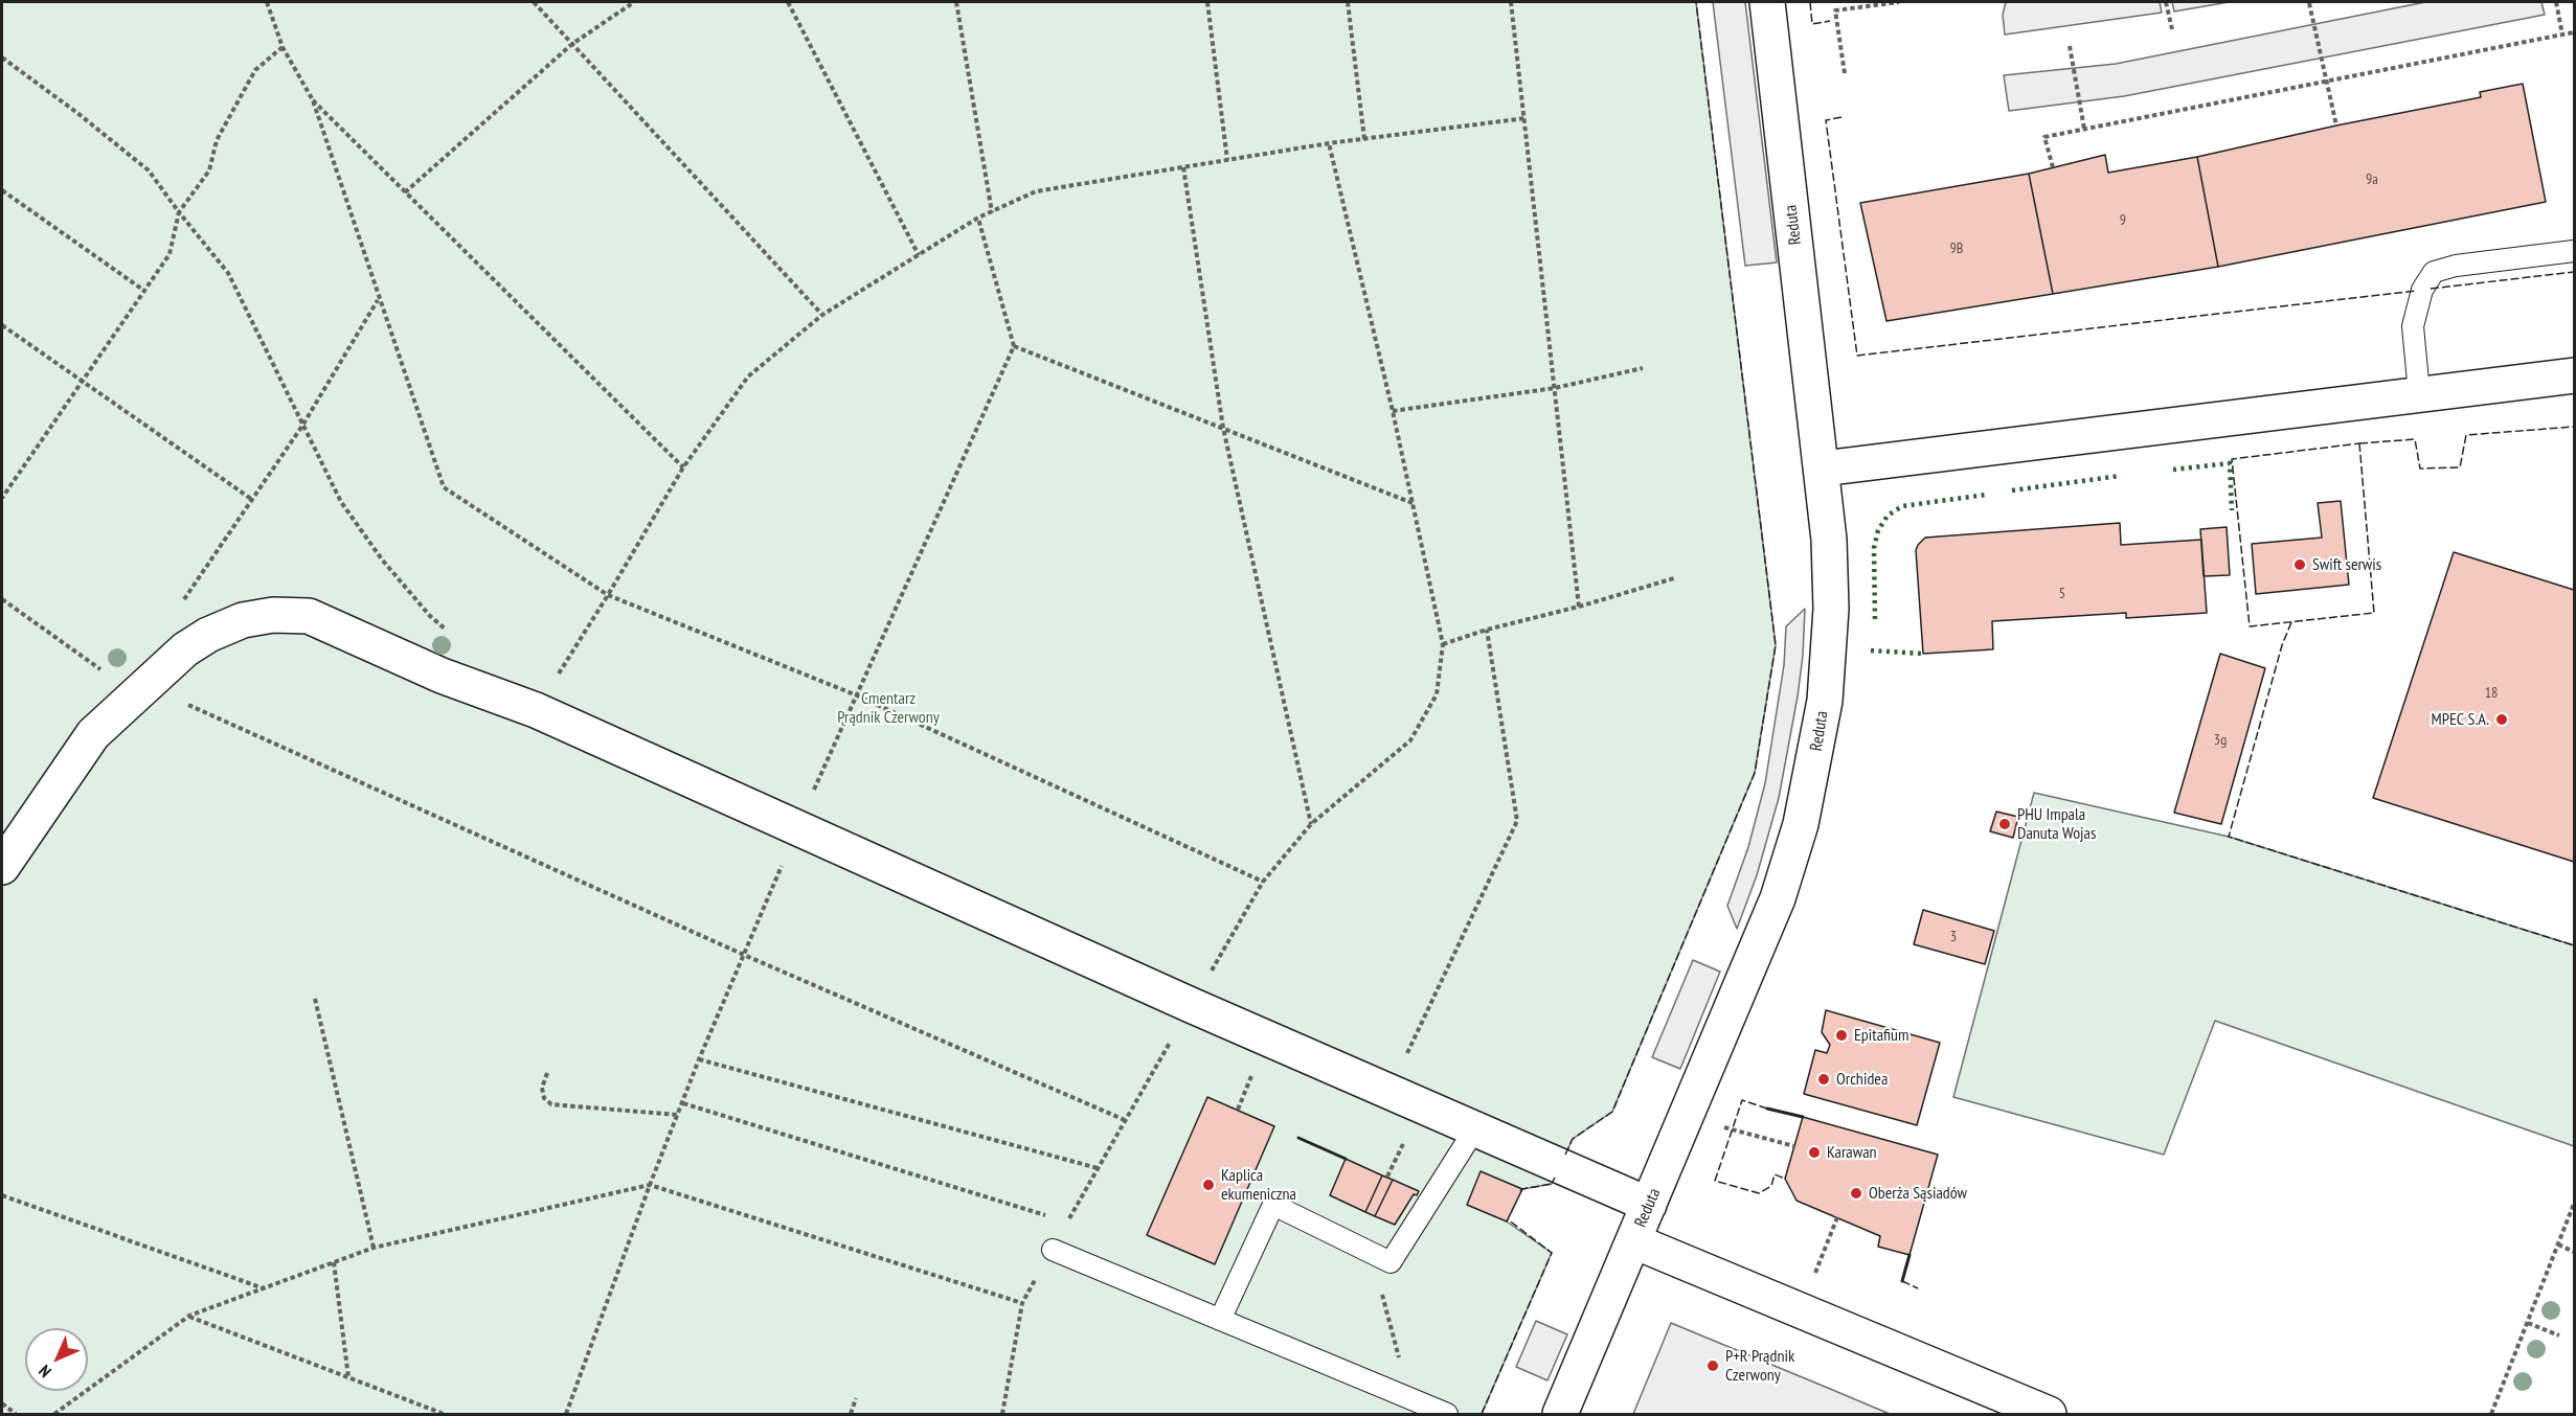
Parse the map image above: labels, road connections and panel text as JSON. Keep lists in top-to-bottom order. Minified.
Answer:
{"streets":{"street":["Reduta"]},"parks":["Cmentarz Prądnik Czerwony"],"places":["Swift serwis","MPEC S.A.","PHU Impala Danuta Wojas","Epitafium","Orchidea","Karawan","Kaplica ekumeniczna","Oberża Sąsiadów","P+R Prądnik Czerwony"],"house_numbers":["9a","9","9B","5","18","3g","3"],"north":"bottom left"}
